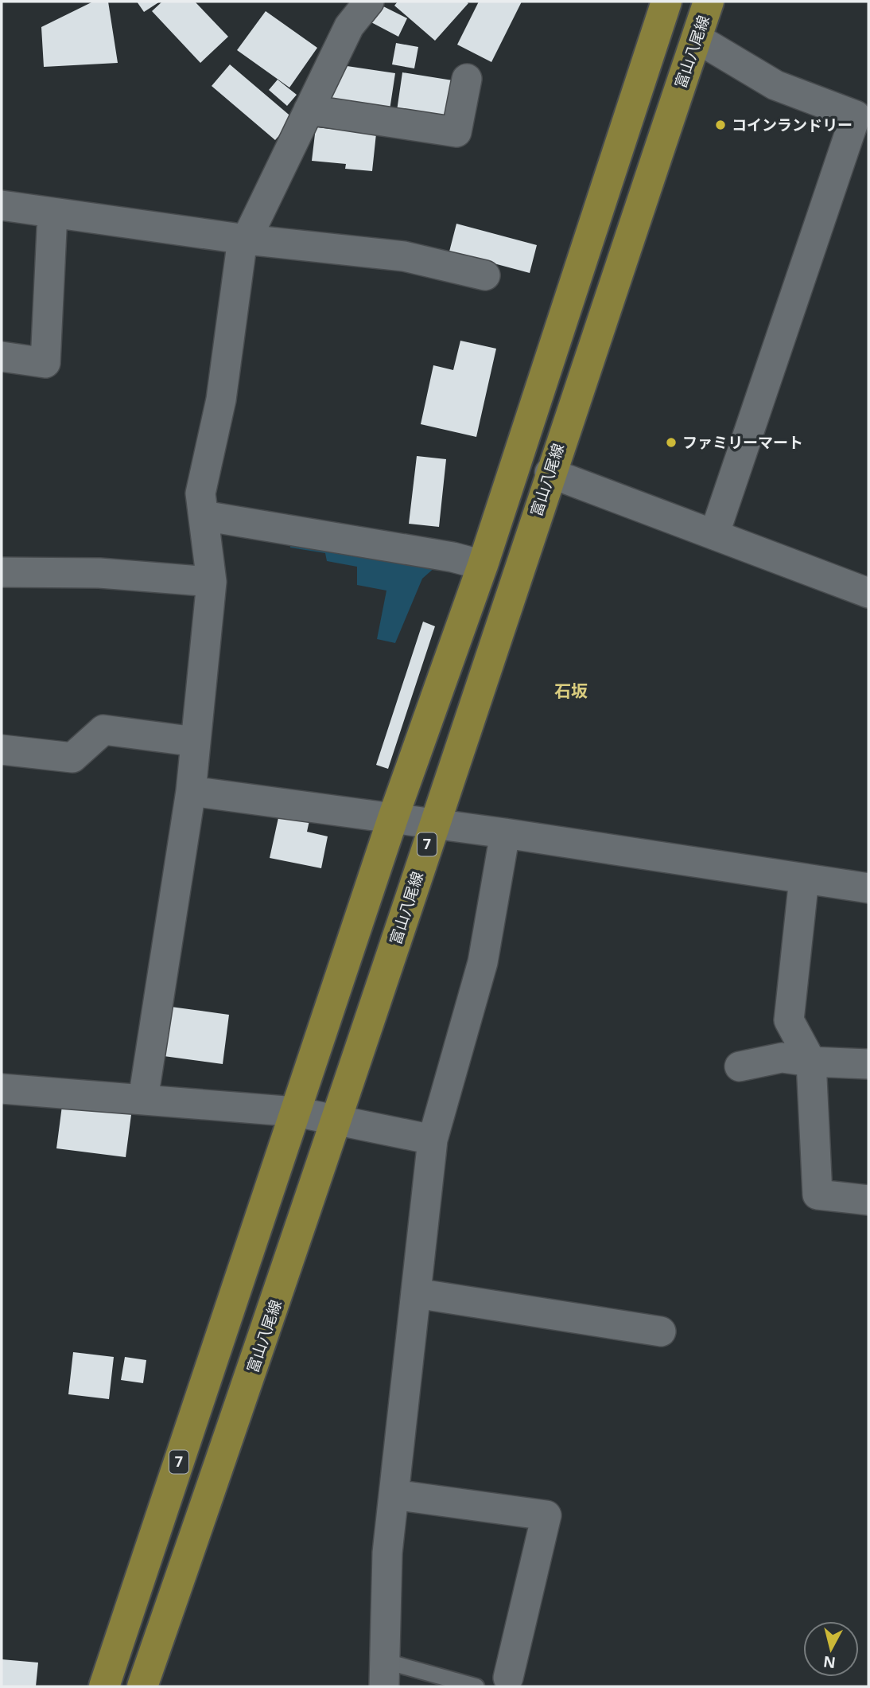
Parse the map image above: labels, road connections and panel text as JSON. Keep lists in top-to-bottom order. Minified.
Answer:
{"streets":{"main road":["富山八尾線","7"]},"districts":["石坂"],"places":["コインランドリー","ファミリーマート"],"north":"bottom"}
